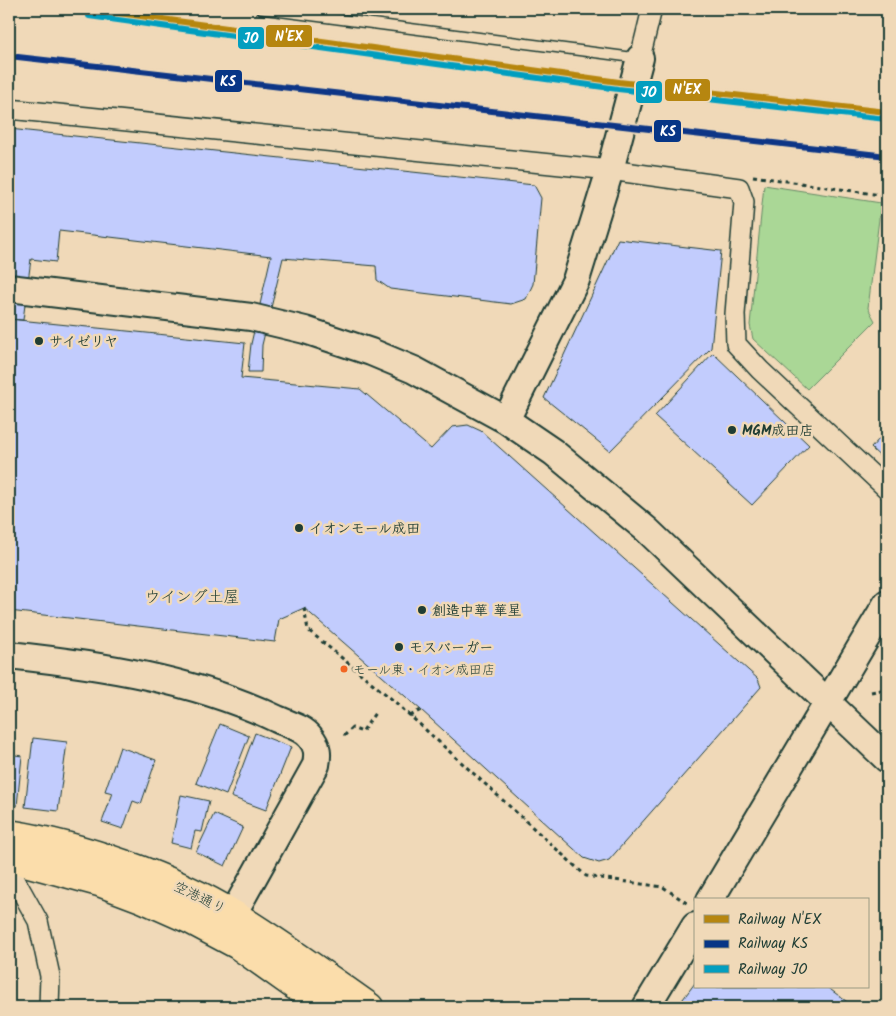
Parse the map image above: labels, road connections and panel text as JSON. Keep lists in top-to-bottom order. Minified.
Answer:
{"streets":{"highway":["空港通り"]},"districts":["ウイング土屋"],"places":["サイゼリヤ","MGM成田店","イオンモール成田","創造中華 華星","モスバーガー","モール東・イオン成田店"],"lines":["rail line N'EX","rail line JO","rail line KS"],"legend":["Railway N'EX","Railway KS","Railway JO"]}
